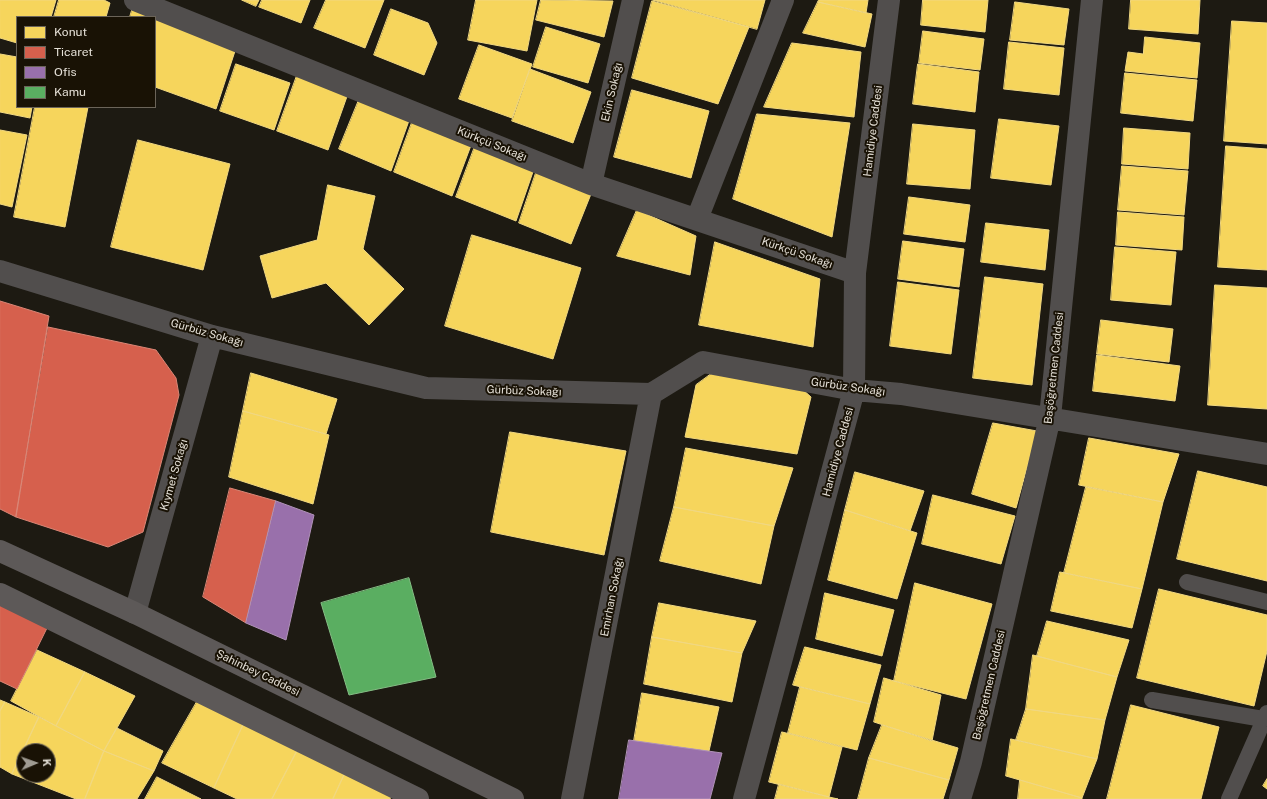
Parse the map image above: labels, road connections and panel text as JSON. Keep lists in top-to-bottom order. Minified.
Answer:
{"streets":{"main road":["Şahinbey Caddesi"],"street":["Ekin Sokağı","Hamidiye Caddesi","Kürkçü Sokağı","Gürbüz Sokağı","Başöğretmen Caddesi","Kıymet Sokağı","Emirhan Sokağı"]},"crossings":[["Ekin Sokağı","Kürkçü Sokağı"],["Hamidiye Caddesi","Kürkçü Sokağı"],["Hamidiye Caddesi","Gürbüz Sokağı"],["Gürbüz Sokağı","Başöğretmen Caddesi"],["Gürbüz Sokağı","Kıymet Sokağı"],["Gürbüz Sokağı","Emirhan Sokağı"],["Kıymet Sokağı","Şahinbey Caddesi"]],"legend":["Konut","Ticaret","Ofis","Kamu"],"north":"right"}
